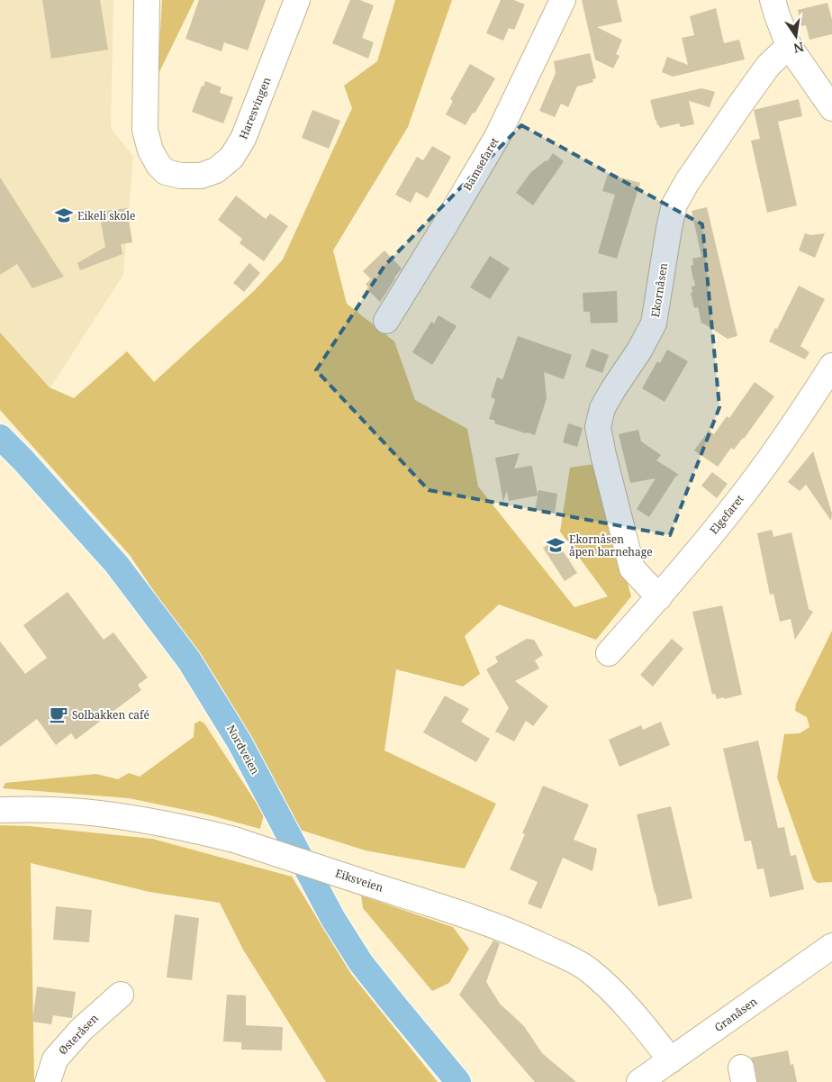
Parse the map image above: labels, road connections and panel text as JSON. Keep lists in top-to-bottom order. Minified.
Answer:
{"streets":{"main road":["Nordveien"],"street":["Haresvingen","Bamsefaret","Ekornåsen","Elgefaret","Eiksveien","Granåsen","Østeråsen"]},"crossings":[["Ekornåsen","Elgefaret"],["Eiksveien","Granåsen"]],"places":{"school or university":["Eikeli skole","Ekornåsen åpen barnehage"],"cafe":["Solbakken café"]},"north":"bottom"}
